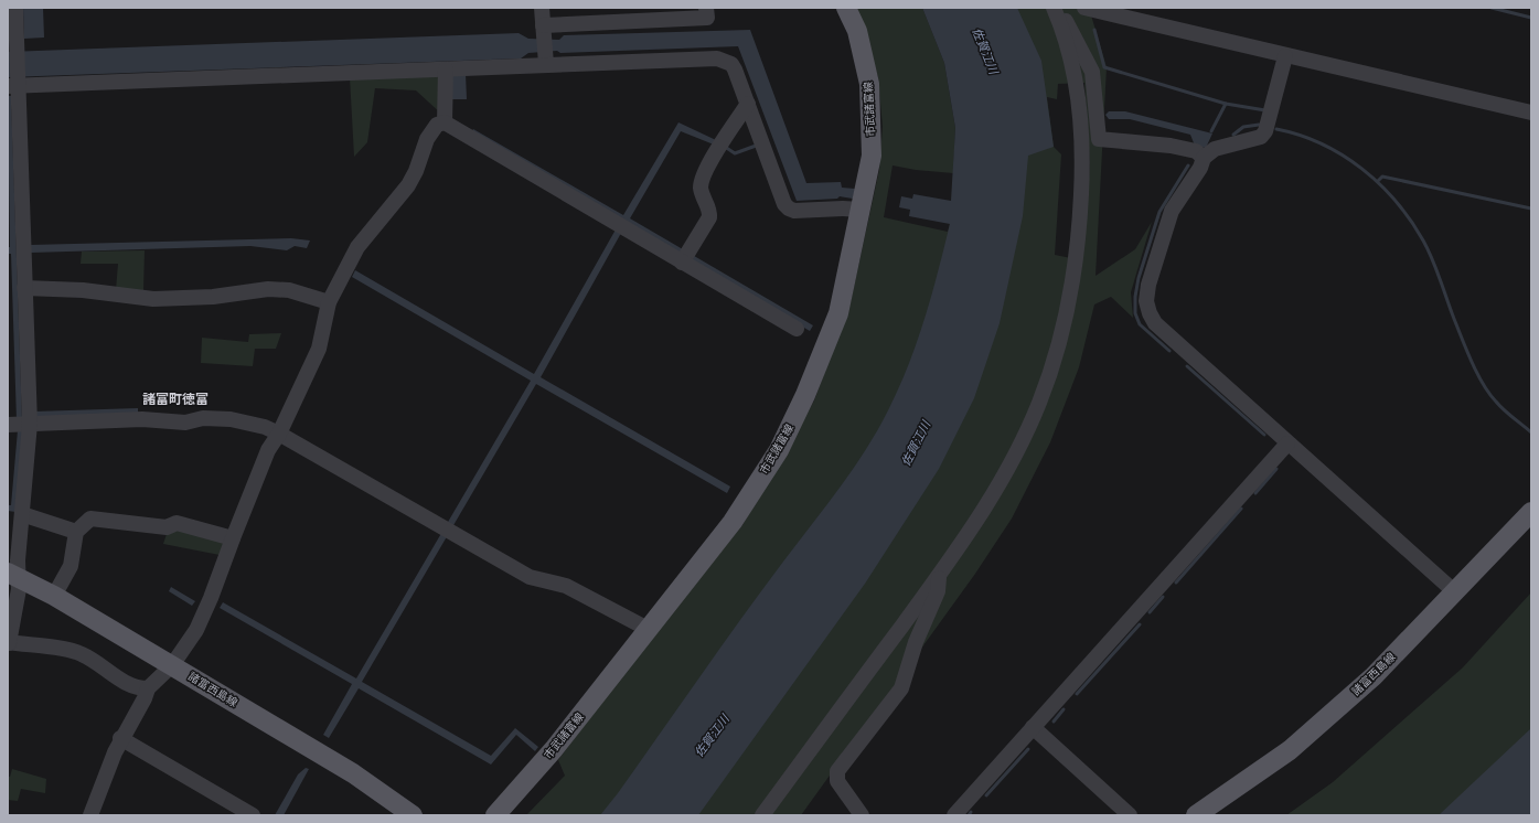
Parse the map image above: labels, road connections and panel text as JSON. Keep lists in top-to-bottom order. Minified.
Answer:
{"streets":{"main road":["市武諸富線","諸富西島線"]},"districts":["諸富町徳富"],"water":["佐賀江川"]}
